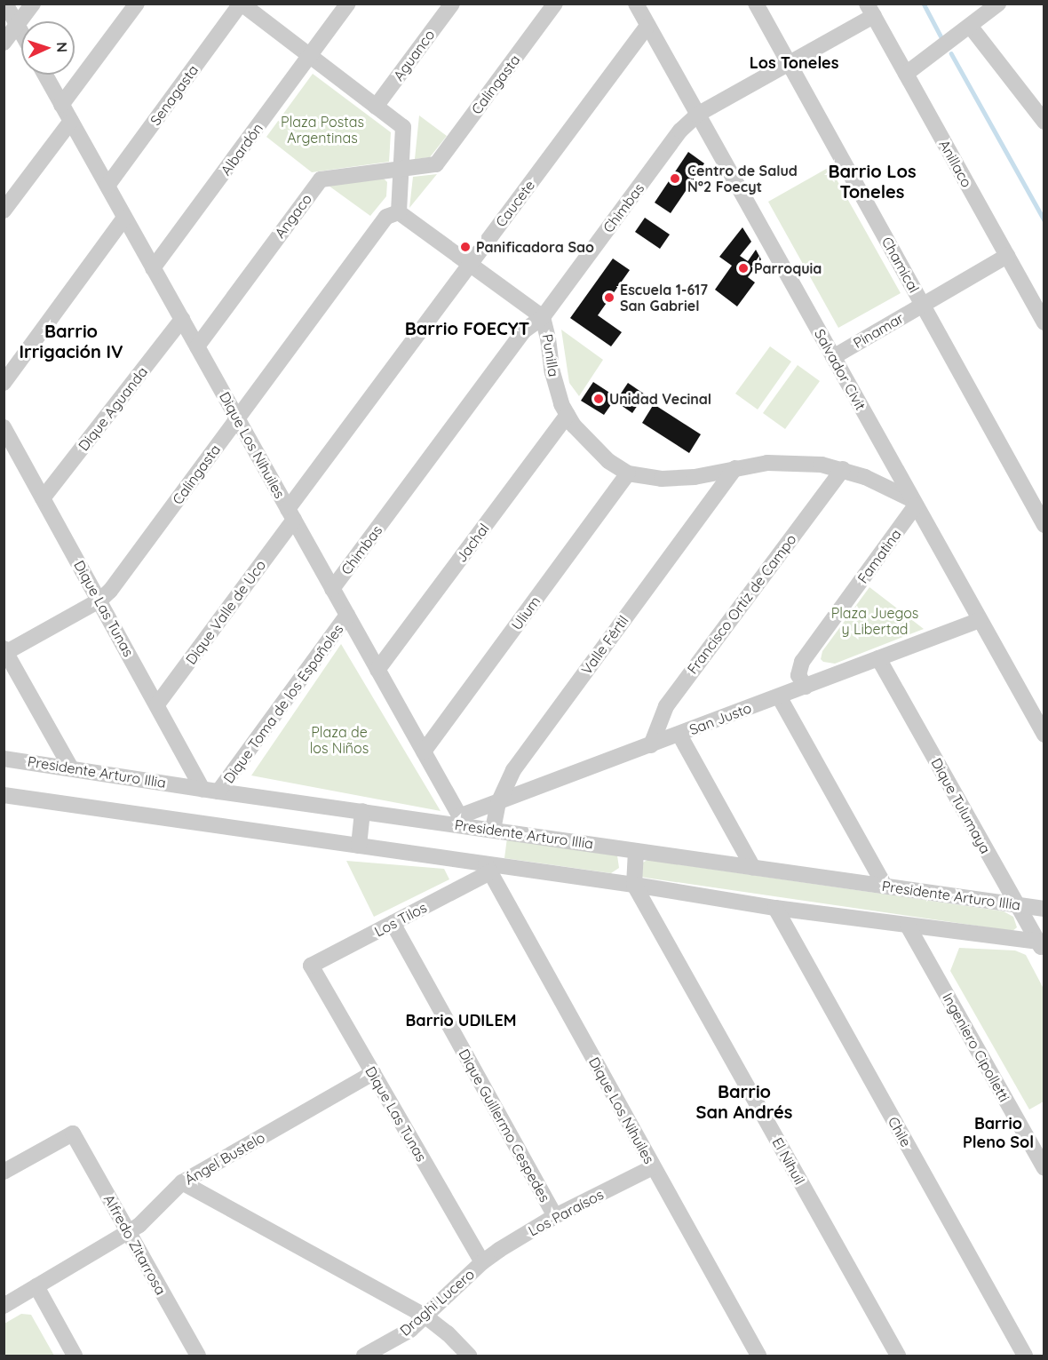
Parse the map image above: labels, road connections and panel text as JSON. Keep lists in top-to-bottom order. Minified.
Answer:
{"streets":{"street":["Aguanco","Calingasta","Senagasta","Albardón","Anillaco","Caucete","Chimbas","Angaco","Chamical","Pinamar","Punilla","Salvador Civit","Dique Aguanda","Dique Los Nihuiles","Jachal","Famatina","Francisco Ortíz de Campo","Dique Las Tunas","Dique Valle de Uco","Ulium","Valle Fértil","Dique Toma de los Españoles","San Justo","Presidente Arturo Illia","Dique Tulumaya","Los Tilos","Ingeniero Cipolletti","Dique Guillermo Cespedes","Chile","Ángel Bustelo","El Nihuil","Los Paraísos","Alfredo Zitarrosa","Draghi Lucero"]},"crossings":[["Calingasta","Angaco"],["Calingasta","Punilla"],["Calingasta","Dique Los Nihuiles"],["Calingasta","Dique Las Tunas"],["Senagasta","Dique Los Nihuiles"],["Albardón","Dique Los Nihuiles"],["Anillaco","Chimbas"],["Anillaco","Pinamar"],["Caucete","Punilla"],["Caucete","Salvador Civit"],["Caucete","Dique Los Nihuiles"],["Caucete","Dique Valle de Uco"],["Chimbas","Chamical"],["Chimbas","Punilla"],["Chimbas","Salvador Civit"],["Chimbas","Dique Los Nihuiles"],["Angaco","Dique Los Nihuiles"],["Chamical","Pinamar"],["Pinamar","Salvador Civit"],["Punilla","Salvador Civit"],["Punilla","Jachal"],["Punilla","Famatina"],["Punilla","Francisco Ortíz de Campo"],["Punilla","Ulium"],["Punilla","Valle Fértil"],["Salvador Civit","Famatina"],["Salvador Civit","San Justo"],["Dique Aguanda","Dique Los Nihuiles"],["Dique Aguanda","Dique Las Tunas"],["Dique Los Nihuiles","Jachal"],["Dique Los Nihuiles","Dique Valle de Uco"],["Dique Los Nihuiles","Ulium"],["Dique Los Nihuiles","Dique Toma de los Españoles"],["Dique Los Nihuiles","San Justo"],["Dique Los Nihuiles","Presidente Arturo Illia"],["Dique Los Nihuiles","Los Tilos"],["Dique Los Nihuiles","Los Paraísos"],["Famatina","San Justo"],["Francisco Ortíz de Campo","San Justo"],["Dique Las Tunas","Dique Valle de Uco"],["Dique Las Tunas","Dique Toma de los Españoles"],["Dique Las Tunas","Presidente Arturo Illia"],["Dique Las Tunas","Los Tilos"],["Dique Las Tunas","Ángel Bustelo"],["Dique Las Tunas","Los Paraísos"],["Dique Las Tunas","Draghi Lucero"],["Valle Fértil","San Justo"],["Valle Fértil","Presidente Arturo Illia"],["Dique Toma de los Españoles","Presidente Arturo Illia"],["San Justo","Presidente Arturo Illia"],["San Justo","Dique Tulumaya"],["Presidente Arturo Illia","Dique Tulumaya"],["Los Tilos","Dique Guillermo Cespedes"],["Dique Guillermo Cespedes","Los Paraísos"],["Ángel Bustelo","Alfredo Zitarrosa"],["Los Paraísos","Draghi Lucero"]],"districts":["Los Toneles","Barrio Los Toneles","Barrio FOECYT","Barrio Irrigación IV","Barrio UDILEM","Barrio San Andrés","Barrio Pleno Sol"],"parks":["Plaza Postas Argentinas","Plaza Juegos y Libertad","Plaza de los Niños"],"places":["Centro de Salud N°2 Foecyt","Panificadora Sao","Parroquia","Escuela 1-617 San Gabriel","Unidad Vecinal"],"north":"right"}
